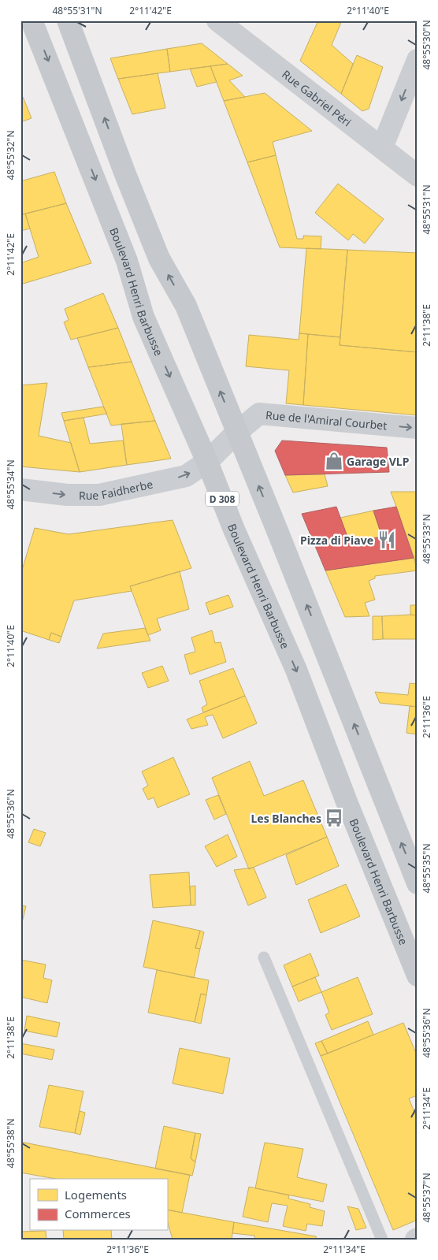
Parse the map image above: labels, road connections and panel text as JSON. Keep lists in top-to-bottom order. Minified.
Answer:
{"streets":{"main road":["Boulevard Henri Barbusse","D 308"],"street":["Rue Gabriel Péri","Rue de l'Amiral Courbet","Rue Faidherbe"]},"crossings":[["Boulevard Henri Barbusse","Rue de l'Amiral Courbet"],["Boulevard Henri Barbusse","Rue Faidherbe"],["Rue de l'Amiral Courbet","Rue Faidherbe"]],"one_way":["Rue de l'Amiral Courbet","Rue Faidherbe"],"places":{"shop":["Garage VLP"],"restaurant":["Pizza di Piave"],"bus stop":["Les Blanches"]},"legend":["Logements","Commerces"],"coordinates":["48°55'31\"N","2°11'42\"E","2°11'40\"E","48°55'30\"N","48°55'32\"N","2°11'38\"E","48°55'34\"N","48°55'33\"N","2°11'36\"E","48°55'36\"N","48°55'35\"N","2°11'34\"E","48°55'38\"N","48°55'37\"N"]}
